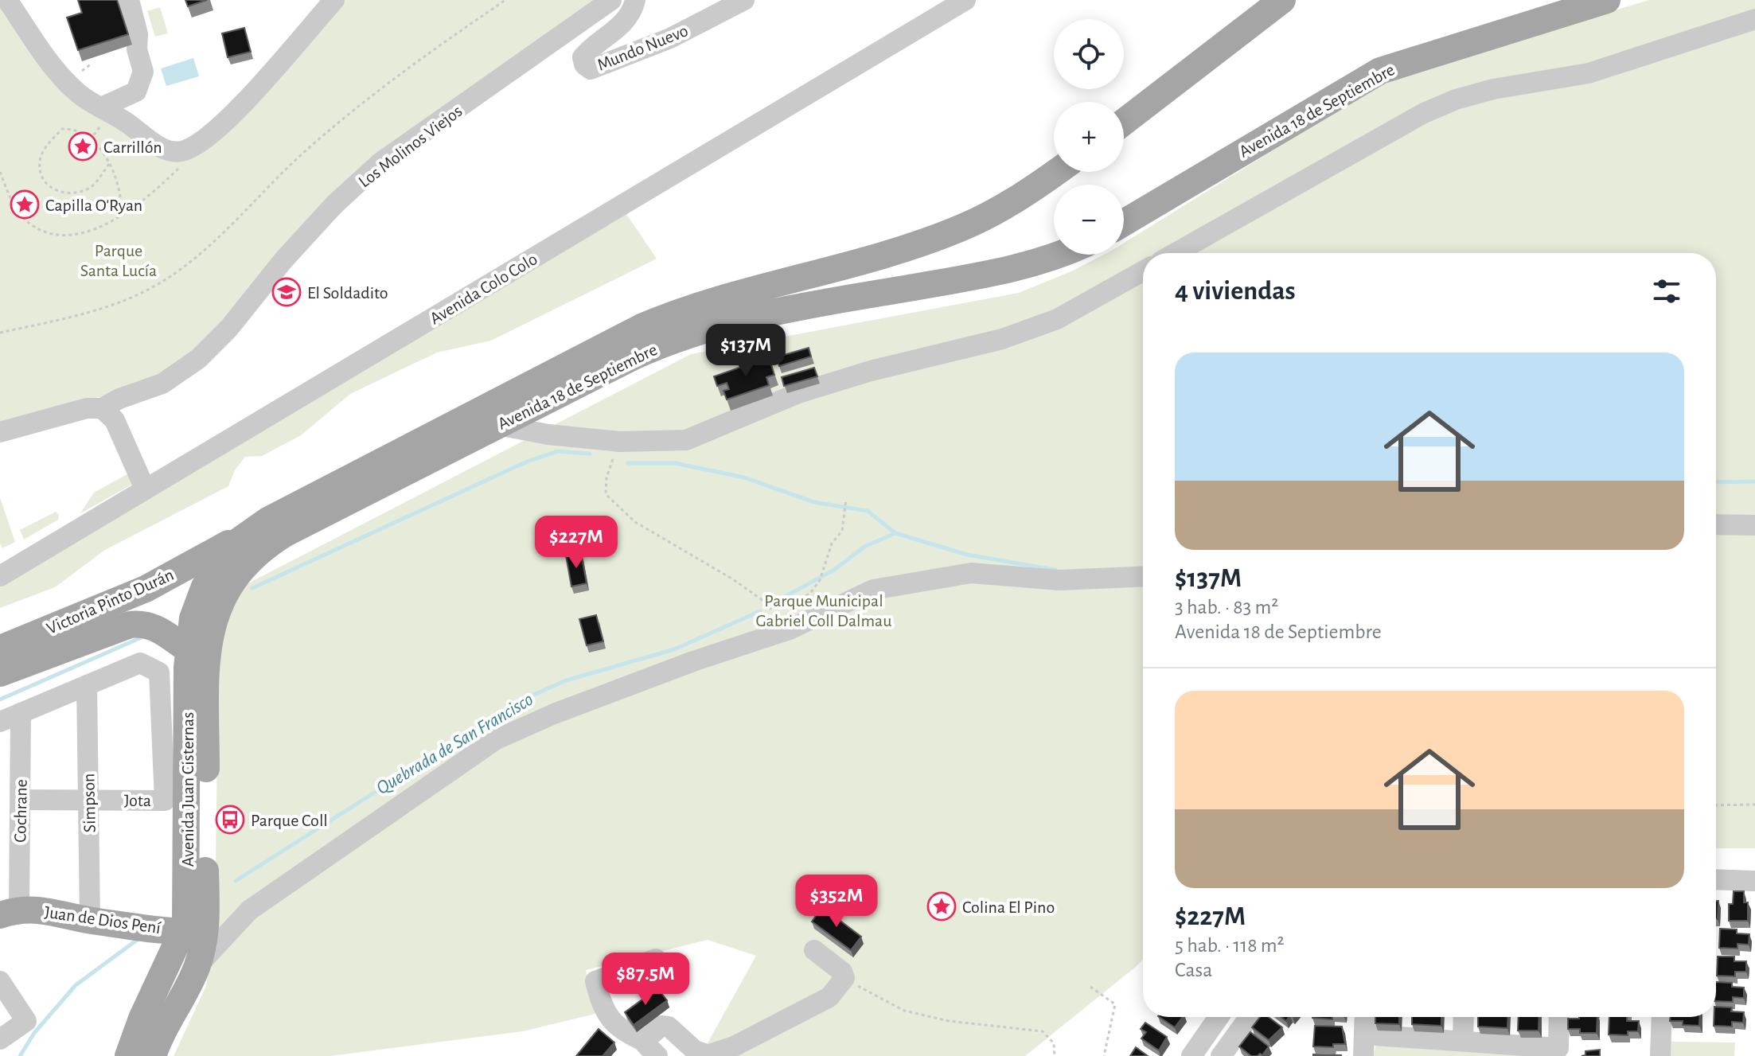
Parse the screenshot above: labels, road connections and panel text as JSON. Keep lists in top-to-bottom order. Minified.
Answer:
{"streets":{"main road":["Avenida 18 de Septiembre","Victoria Pinto Durán","Avenida Juan Cisternas","Juan de Dios Pení"],"street":["Mundo Nuevo","Los Molinos Viejos","Avenida Colo Colo","Jota","Simpson","Cochrane"]},"crossings":[["Avenida 18 de Septiembre","Victoria Pinto Durán"],["Avenida 18 de Septiembre","Avenida Juan Cisternas"],["Victoria Pinto Durán","Avenida Juan Cisternas"],["Avenida Juan Cisternas","Juan de Dios Pení"],["Jota","Simpson"],["Jota","Cochrane"],["Simpson","Juan de Dios Pení"],["Cochrane","Juan de Dios Pení"]],"water":["Quebrada de San Francisco"],"parks":["Parque Santa Lucía","Parque Municipal Gabriel Coll Dalmau"],"places":{"place":["Carrillón","Capilla O'Ryan","Colina El Pino"],"school or university":["El Soldadito"],"bus stop":["Parque Coll"]},"page":{"map_buttons":["+","−"],"heading":"4 viviendas","price":["$137M","$227M","$352M","$87.5M"],"list":[{"name":"$137M","note":"3 hab. · 83 m² · Avenida 18 de Septiembre"},{"name":"$227M","note":"5 hab. · 118 m² · Casa"}]}}
